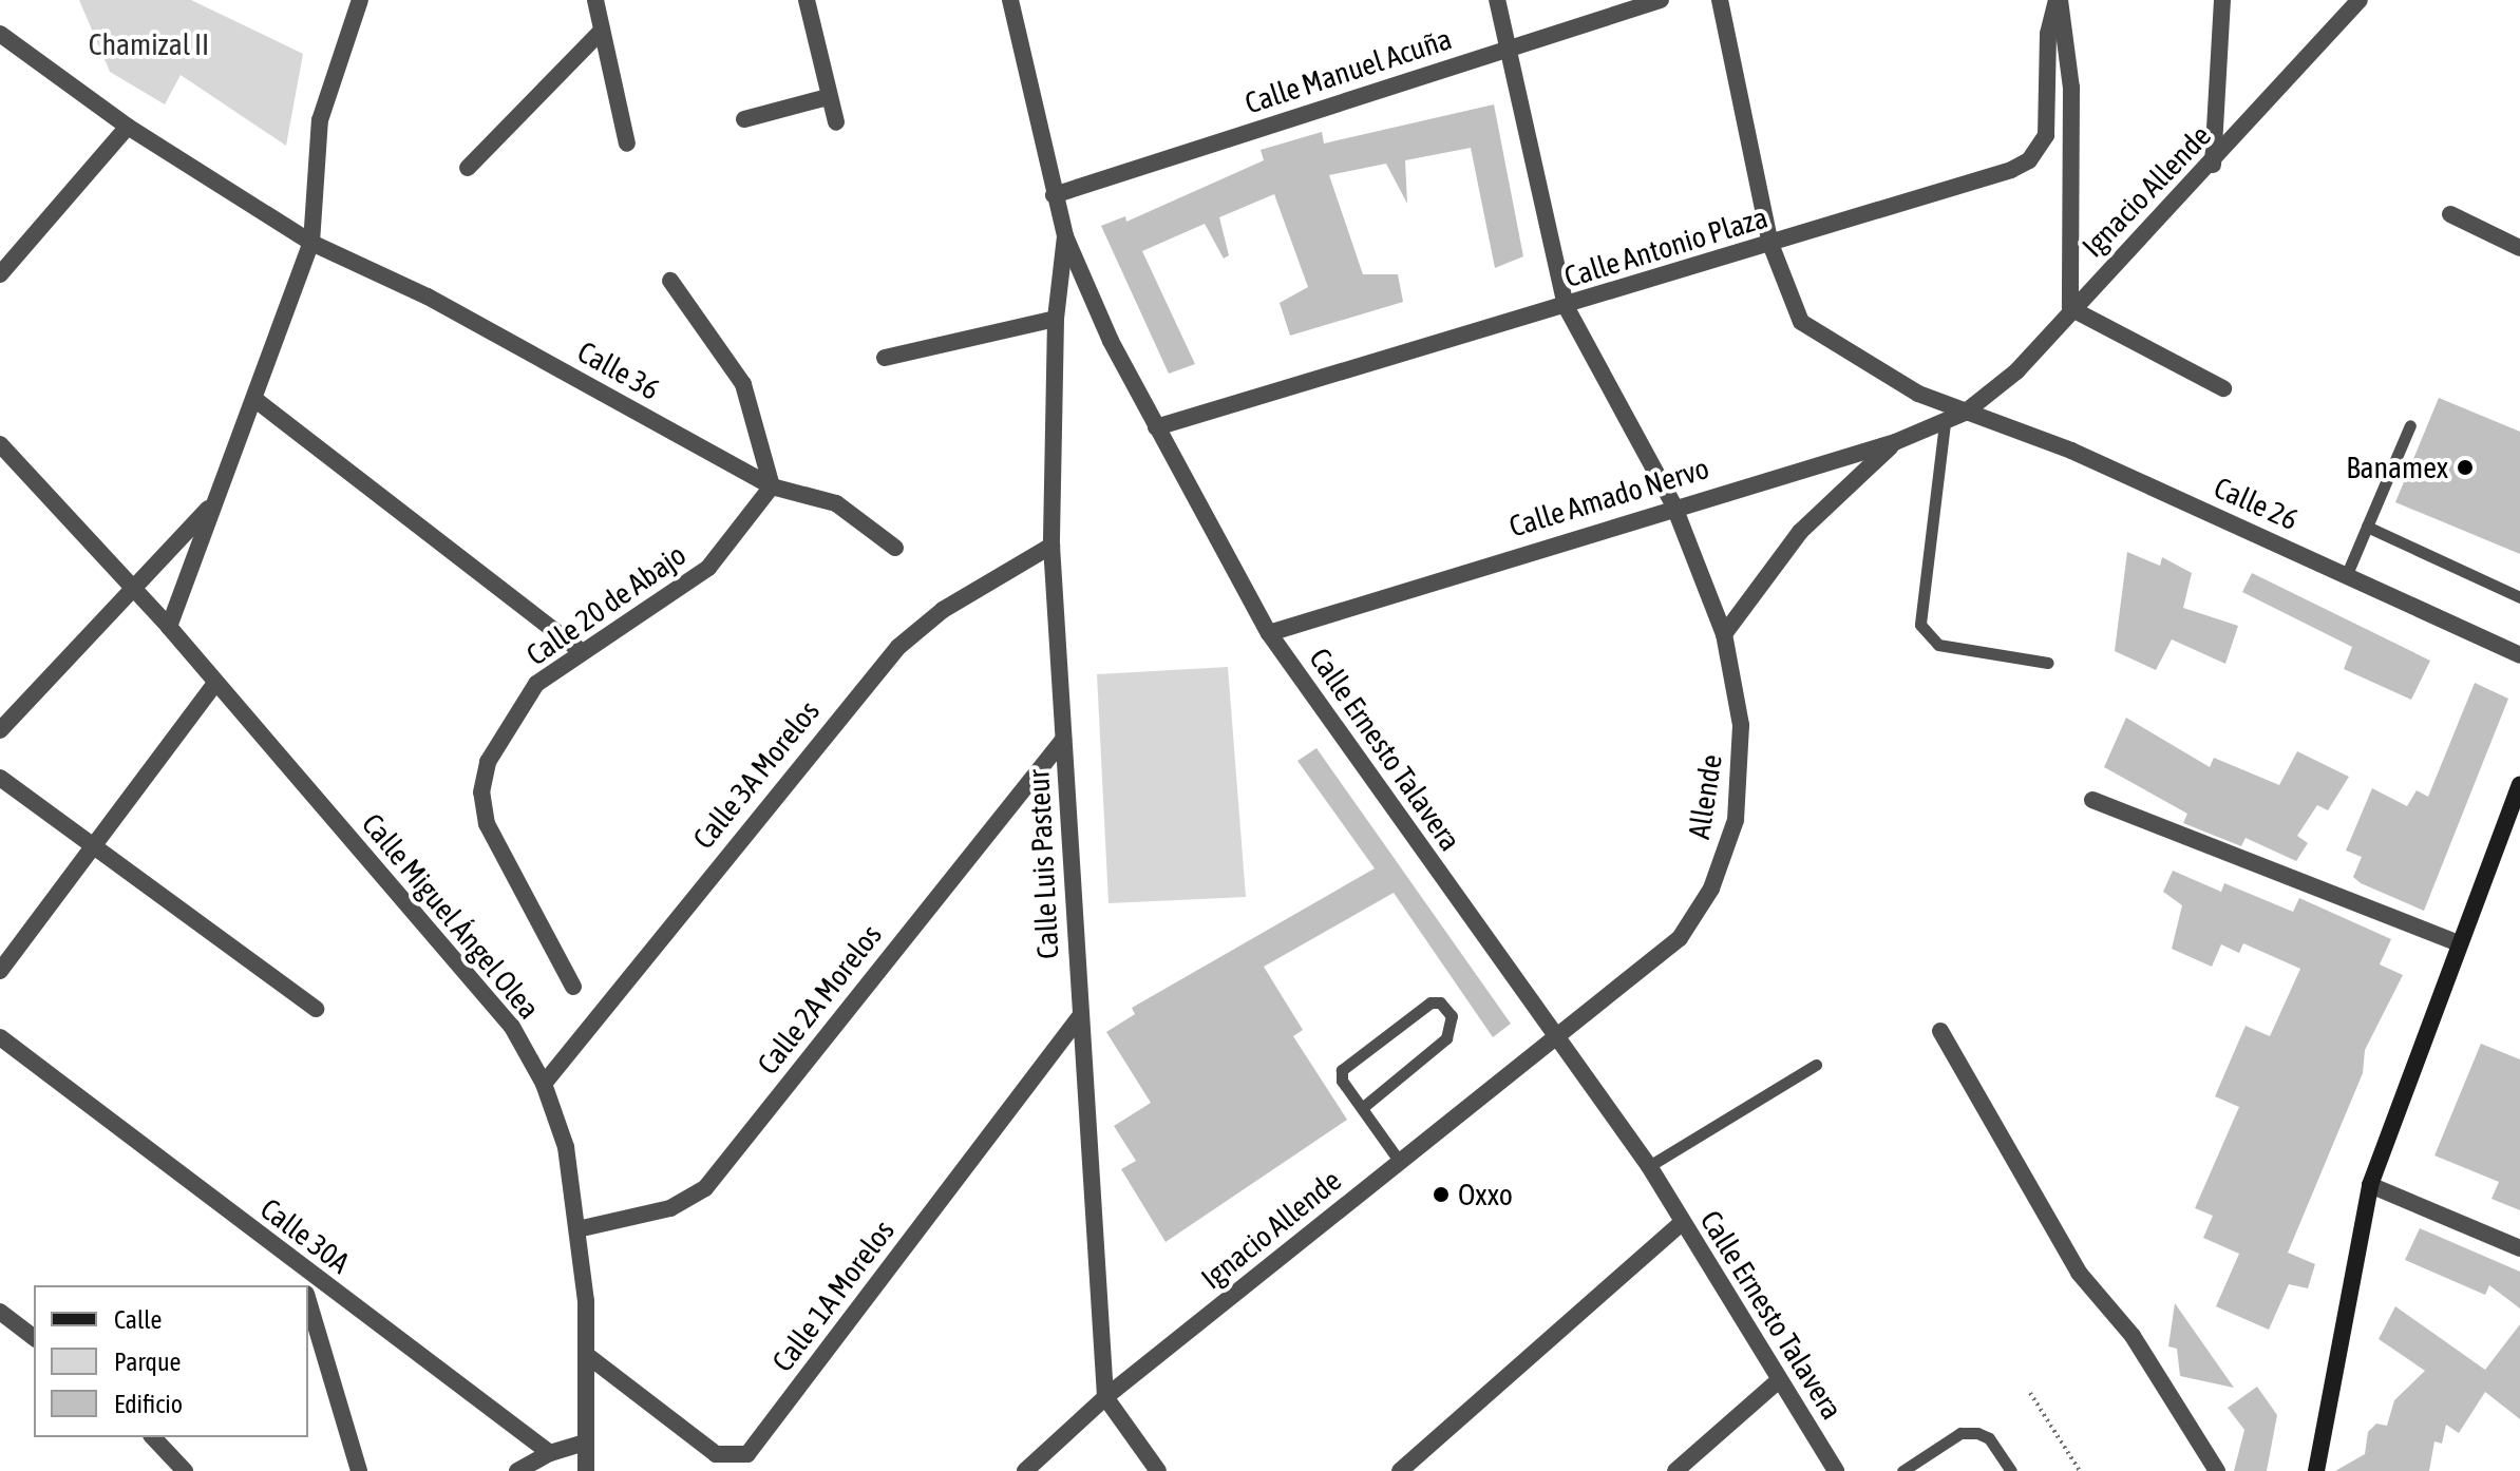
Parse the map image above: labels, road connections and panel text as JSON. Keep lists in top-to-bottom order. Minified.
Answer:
{"streets":{"street":["Calle Manuel Acuña","Ignacio Allende","Calle Antonio Plaza","Calle 36","Calle Amado Nervo","Calle 26","Calle 20 de Abajo","Calle Ernesto Talavera","Calle 3A Morelos","Allende","Calle Luis Pasteur","Calle Miguel Ángel Olea","Calle 2A Morelos","Calle 30A","Calle 1A Morelos"]},"crossings":[["Calle Manuel Acuña","Calle Ernesto Talavera"],["Calle Manuel Acuña","Allende"],["Ignacio Allende","Calle Amado Nervo"],["Ignacio Allende","Calle 26"],["Ignacio Allende","Calle Ernesto Talavera"],["Ignacio Allende","Allende"],["Ignacio Allende","Calle Luis Pasteur"],["Calle Antonio Plaza","Calle 26"],["Calle Antonio Plaza","Calle Ernesto Talavera"],["Calle Antonio Plaza","Allende"],["Calle 36","Calle 20 de Abajo"],["Calle Amado Nervo","Calle 26"],["Calle Amado Nervo","Calle Ernesto Talavera"],["Calle Amado Nervo","Allende"],["Calle Ernesto Talavera","Allende"],["Calle Ernesto Talavera","Calle Luis Pasteur"],["Calle 3A Morelos","Calle Luis Pasteur"],["Calle 3A Morelos","Calle Miguel Ángel Olea"],["Calle Luis Pasteur","Calle 2A Morelos"],["Calle Luis Pasteur","Calle 1A Morelos"],["Calle Miguel Ángel Olea","Calle 2A Morelos"],["Calle Miguel Ángel Olea","Calle 1A Morelos"]],"parks":["Chamizal II"],"places":["Banamex","Oxxo"],"legend":["Calle","Parque","Edificio"]}
